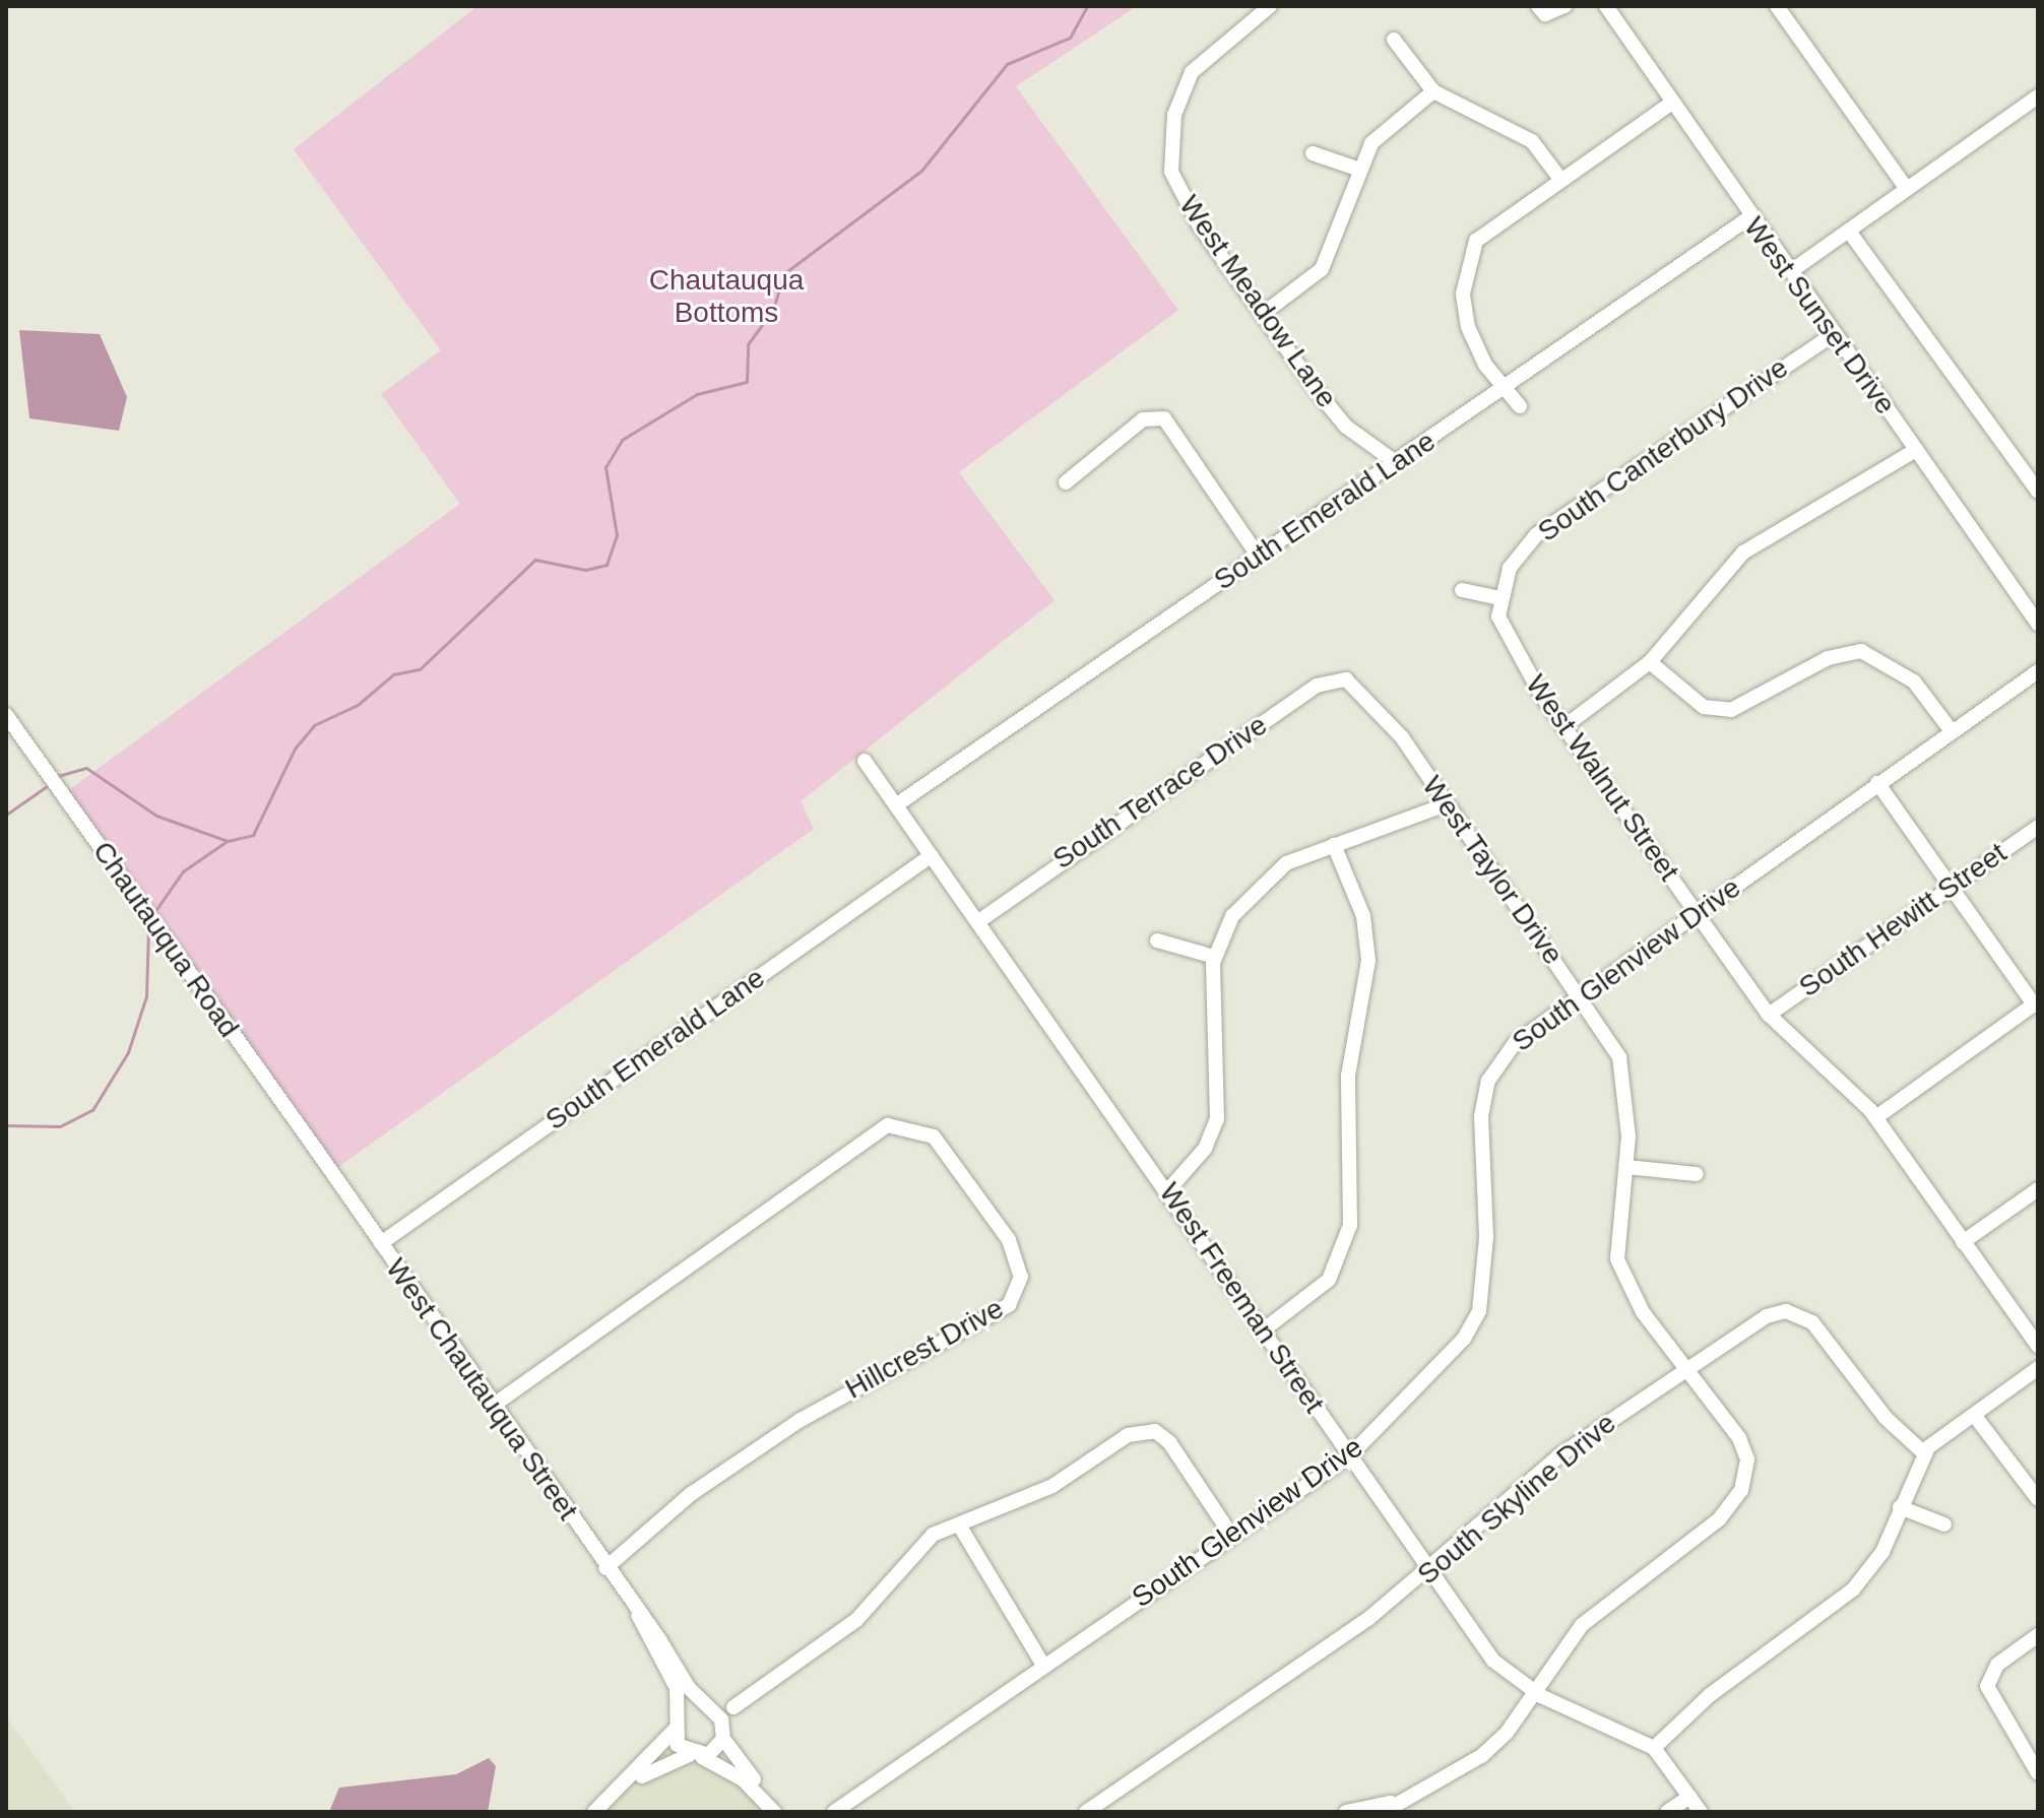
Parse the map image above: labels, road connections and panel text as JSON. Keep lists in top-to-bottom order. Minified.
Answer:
{"streets":{"street":["West Meadow Lane","West Sunset Drive","South Canterbury Drive","South Emerald Lane","West Walnut Street","South Terrace Drive","West Taylor Drive","South Hewitt Street","Chautauqua Road","South Glenview Drive","West Freeman Street","Hillcrest Drive","West Chautauqua Street","South Skyline Drive"]},"crossings":[["West Meadow Lane","South Emerald Lane"],["West Sunset Drive","South Canterbury Drive"],["West Sunset Drive","South Emerald Lane"],["South Canterbury Drive","West Walnut Street"],["South Emerald Lane","West Freeman Street"],["South Emerald Lane","West Chautauqua Street"],["West Walnut Street","South Hewitt Street"],["West Walnut Street","South Glenview Drive"],["South Terrace Drive","West Taylor Drive"],["South Terrace Drive","West Freeman Street"],["West Taylor Drive","South Glenview Drive"],["West Taylor Drive","West Freeman Street"],["West Taylor Drive","South Skyline Drive"],["Chautauqua Road","West Chautauqua Street"],["South Glenview Drive","West Freeman Street"],["West Freeman Street","South Skyline Drive"],["Hillcrest Drive","West Chautauqua Street"]],"parks":["Chautauqua Bottoms"]}
